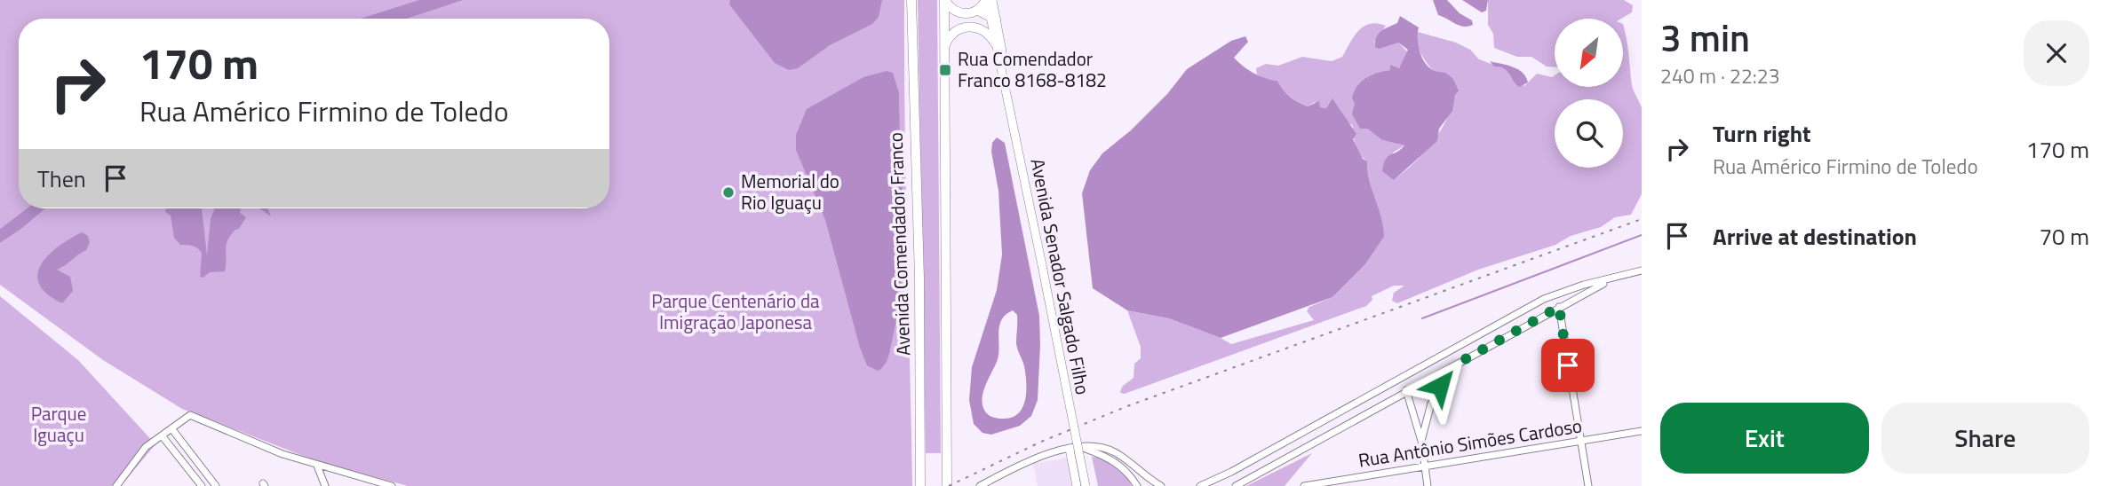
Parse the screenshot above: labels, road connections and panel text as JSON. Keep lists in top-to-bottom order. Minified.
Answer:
{"streets":{"highway":["Avenida Comendador Franco"],"main road":["Avenida Senador Salgado Filho"],"street":["Rua Antônio Simões Cardoso"]},"parks":["Parque Centenário da Imigração Japonesa","Parque Iguaçu"],"places":{"transit":["Rua Comendador Franco 8168-8182"],"other":["Memorial do Rio Iguaçu"]},"north":"bottom left","page":{"heading":["3 min","240 m · 22:23"],"turn":["170 m","Rua Américo Firmino de Toledo"],"list":[{"name":"Turn right","note":"Rua Américo Firmino de Toledo","value":"170 m"},{"name":"Arrive at destination","value":"70 m"}],"then":"Then","buttons":["Exit","Share"]}}
